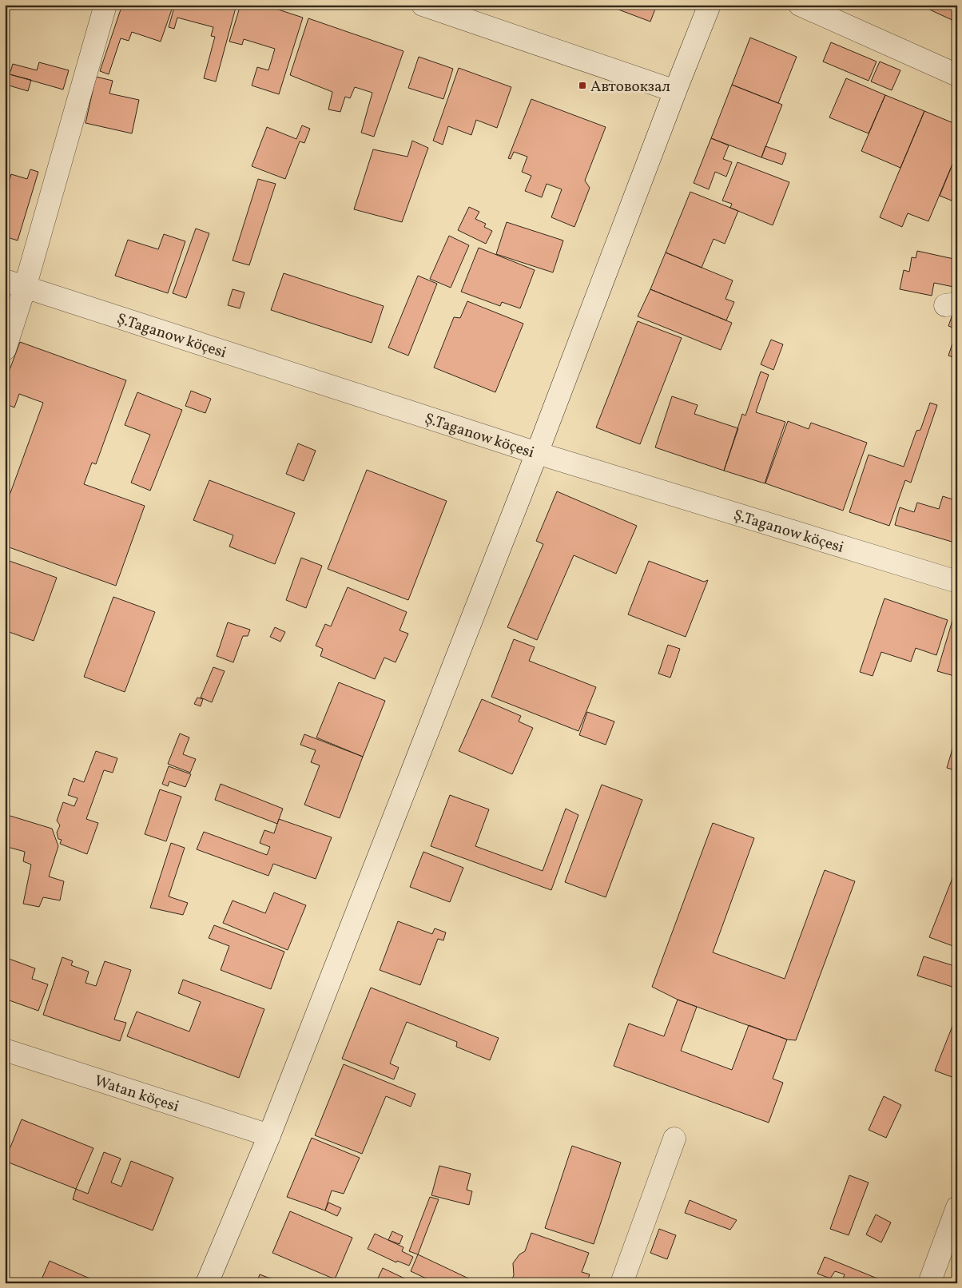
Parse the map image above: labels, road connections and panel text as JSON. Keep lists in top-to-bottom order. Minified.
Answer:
{"streets":{"street":["Ş.Taganow köçesi","Watan köçesi"]},"places":{"transit":["Автовокзал"]}}
